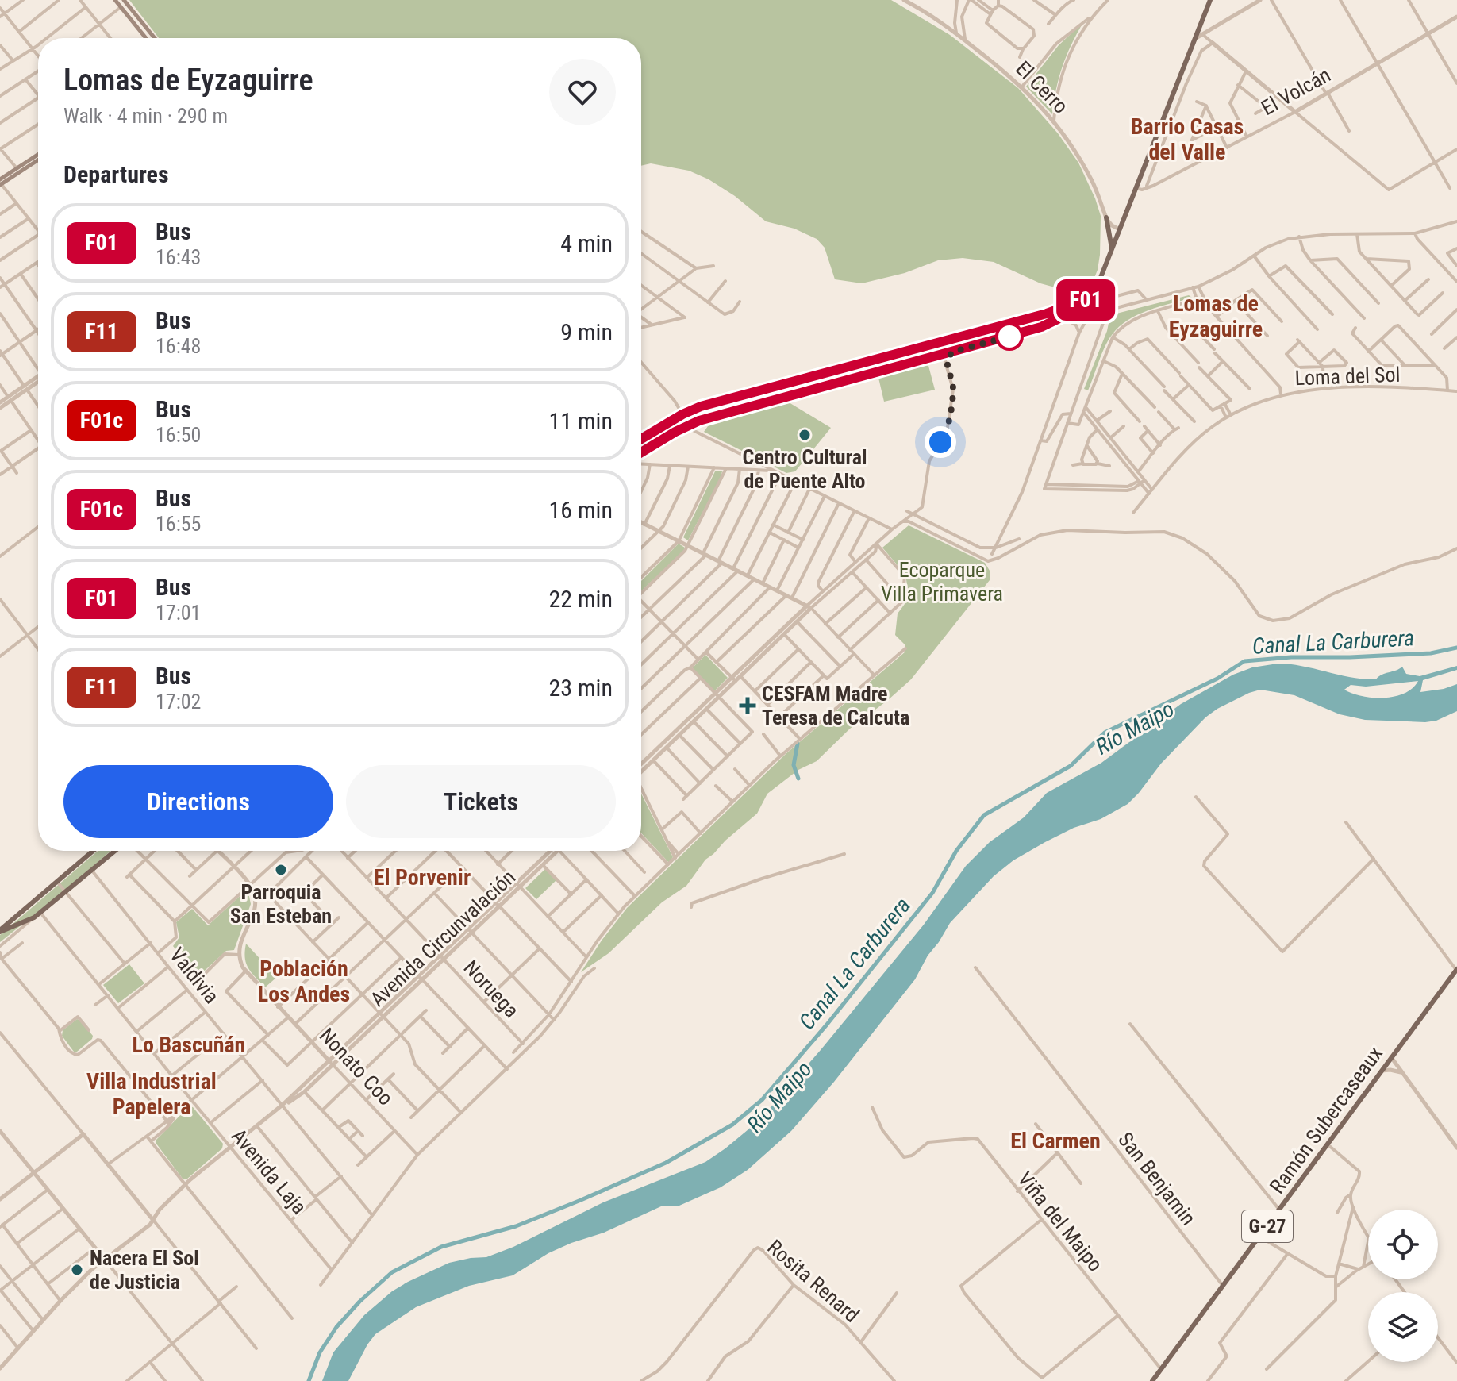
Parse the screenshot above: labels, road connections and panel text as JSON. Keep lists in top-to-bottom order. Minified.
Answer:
{"streets":{"main road":["Ramón Subercaseaux","G-27"],"street":["El Cerro","El Volcán","Loma del Sol","Avenida Circunvalación","Valdivia","Noruega","Nonato Coo","Avenida Laja","San Benjamin","Viña del Maipo","Rosita Renard"]},"crossings":[["Avenida Circunvalación","Valdivia"],["Avenida Circunvalación","Noruega"],["Avenida Circunvalación","Nonato Coo"],["Avenida Circunvalación","Avenida Laja"],["Ramón Subercaseaux","San Benjamin"],["Ramón Subercaseaux","Viña del Maipo"]],"districts":["Barrio Casas del Valle","Lomas de Eyzaguirre","El Porvenir","Población Los Andes","Lo Bascuñán","Villa Industrial Papelera","El Carmen"],"water":["Canal La Carburera","Río Maipo"],"parks":["Ecoparque Villa Primavera"],"places":{"other":["Centro Cultural de Puente Alto","Parroquia San Esteban","Nacera El Sol de Justicia"],"health":["CESFAM Madre Teresa de Calcuta"]},"lines":["bus line F01"],"page":{"on_map":"F01","heading":[["Lomas de Eyzaguirre","Walk · 4 min · 290 m"],"Departures"],"list":[{"mark":"F01","name":"Bus","note":"16:43","value":"4 min"},{"mark":"F11","name":"Bus","note":"16:48","value":"9 min"},{"mark":"F01c","name":"Bus","note":"16:50","value":"11 min"},{"mark":"F01c","name":"Bus","note":"16:55","value":"16 min"},{"mark":"F01","name":"Bus","note":"17:01","value":"22 min"},{"mark":"F11","name":"Bus","note":"17:02","value":"23 min"}],"buttons":["Directions","Tickets"]}}
